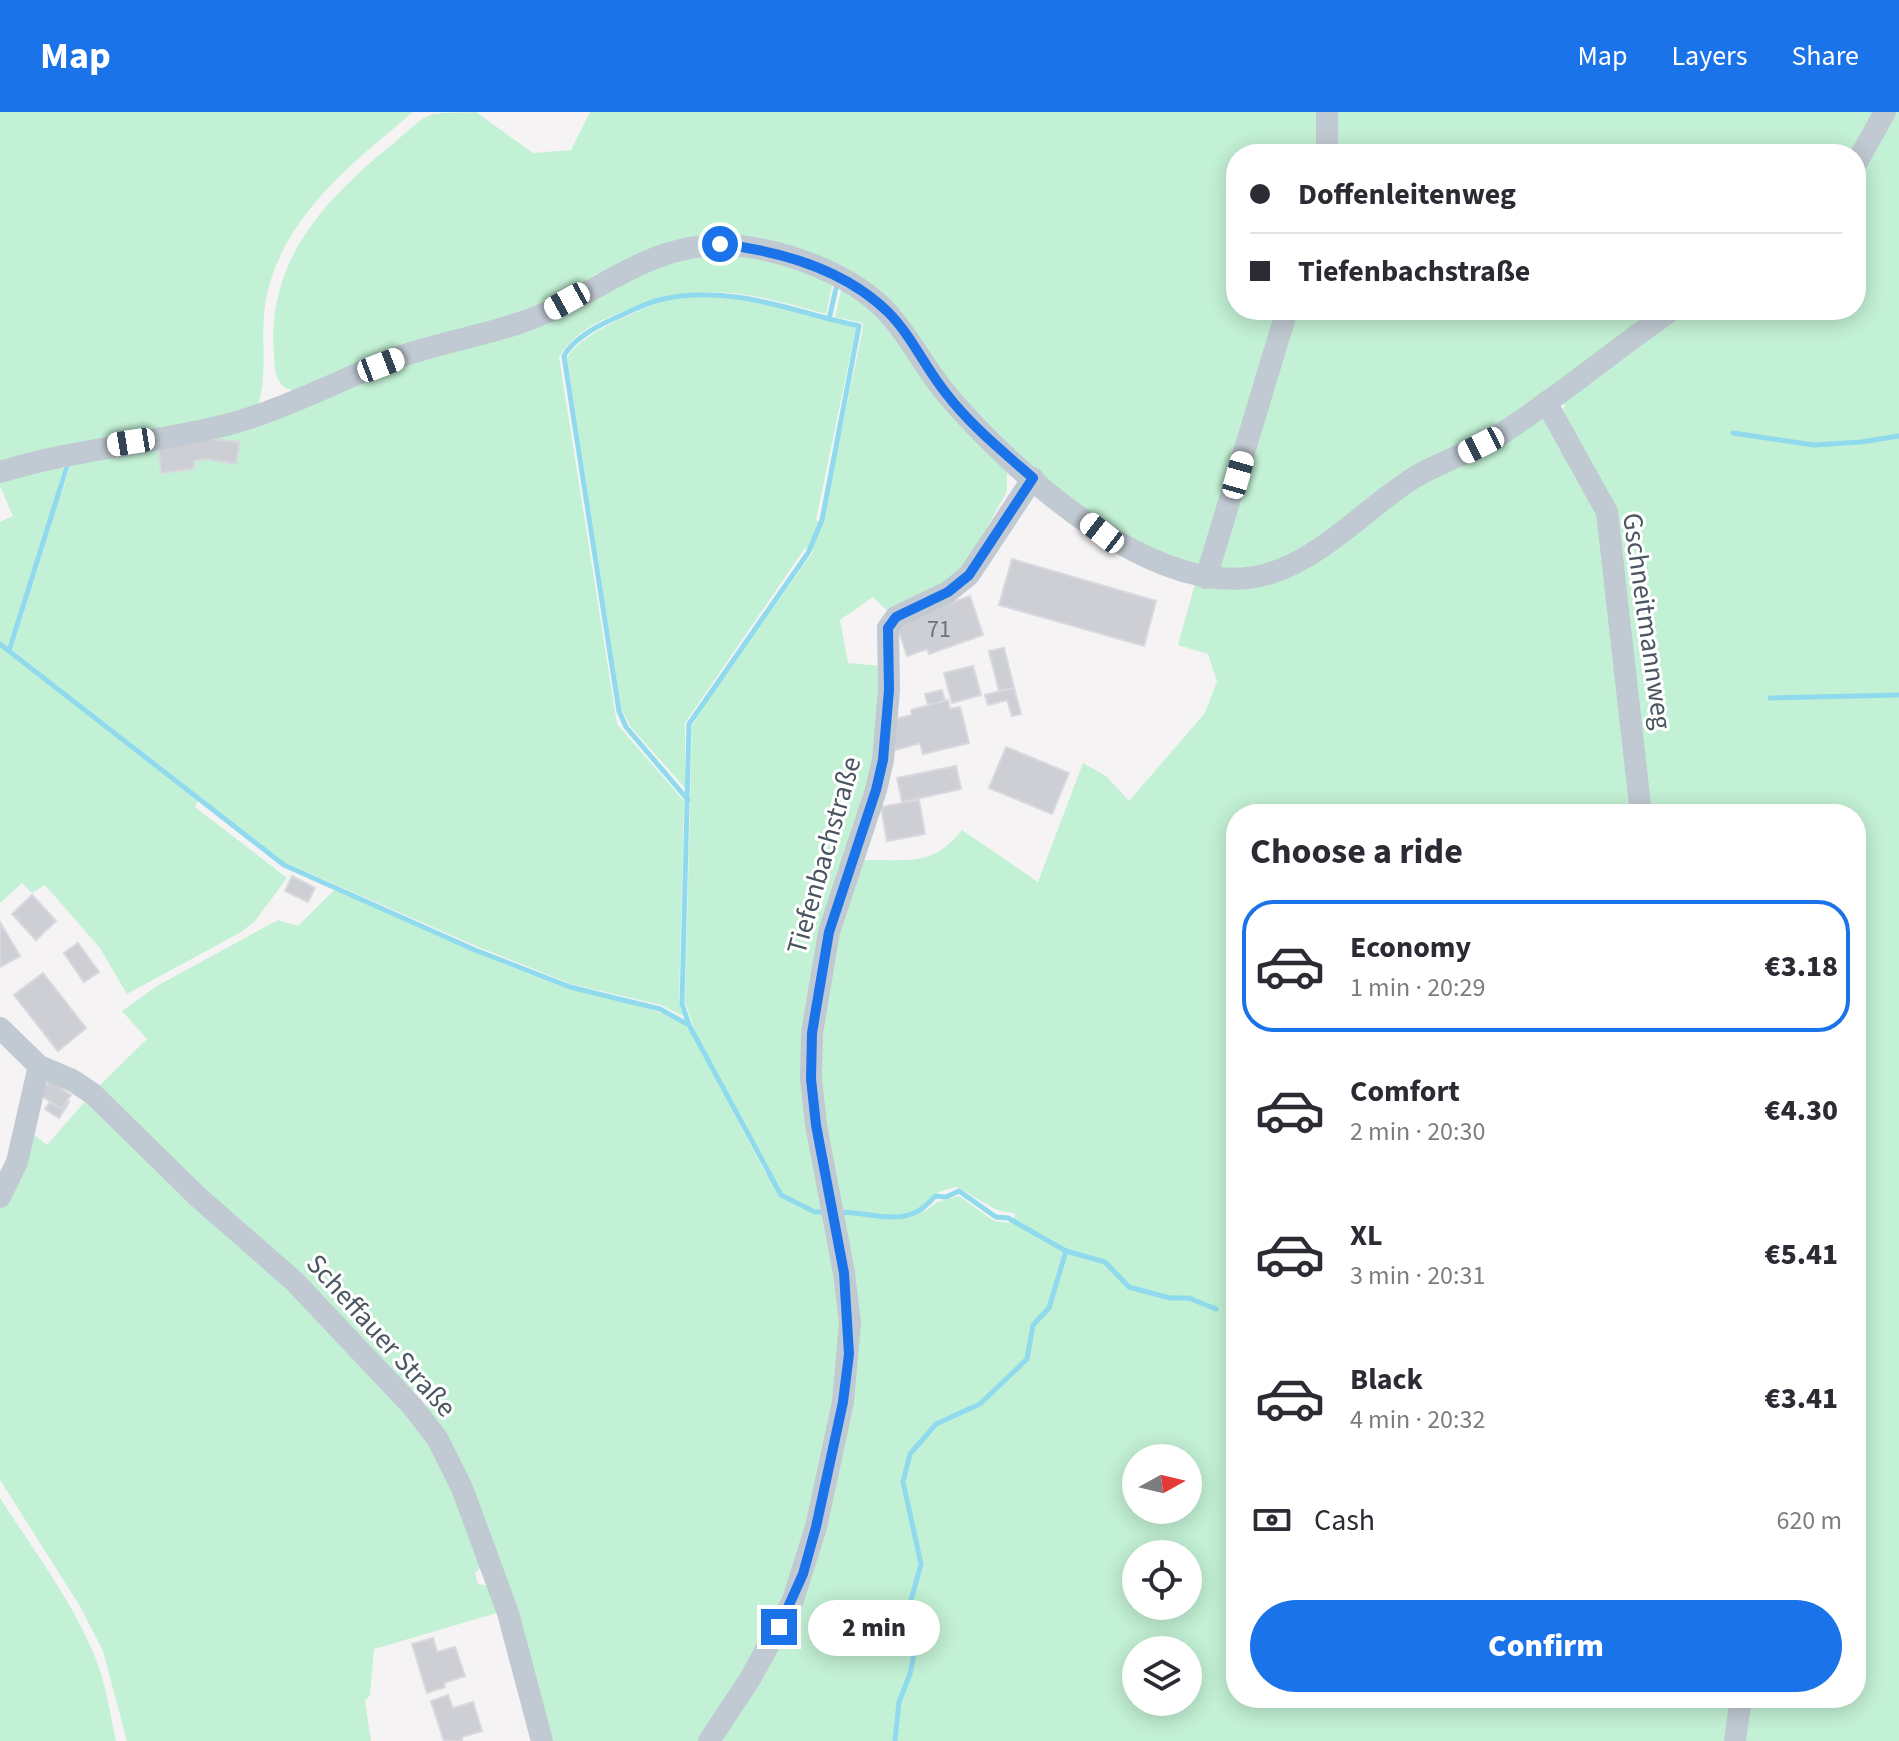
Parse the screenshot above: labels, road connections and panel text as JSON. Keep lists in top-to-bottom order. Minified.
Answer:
{"streets":{"street":["Gschneitmannweg","Tiefenbachstraße","Scheffauer Straße"]},"house_numbers":["71"],"north":"right","page":{"header":"Map","nav":["Map","Layers","Share"],"banner":["Doffenleitenweg","Tiefenbachstraße"],"heading":"Choose a ride","list":[{"name":"Economy","note":"1 min · 20:29","value":"€3.18"},{"name":"Comfort","note":"2 min · 20:30","value":"€4.30"},{"name":"XL","note":"3 min · 20:31","value":"€5.41"},{"name":"Black","note":"4 min · 20:32","value":"€3.41"}],"pay":["Cash","620 m"],"buttons":"Confirm","bubble":"2 min"}}
